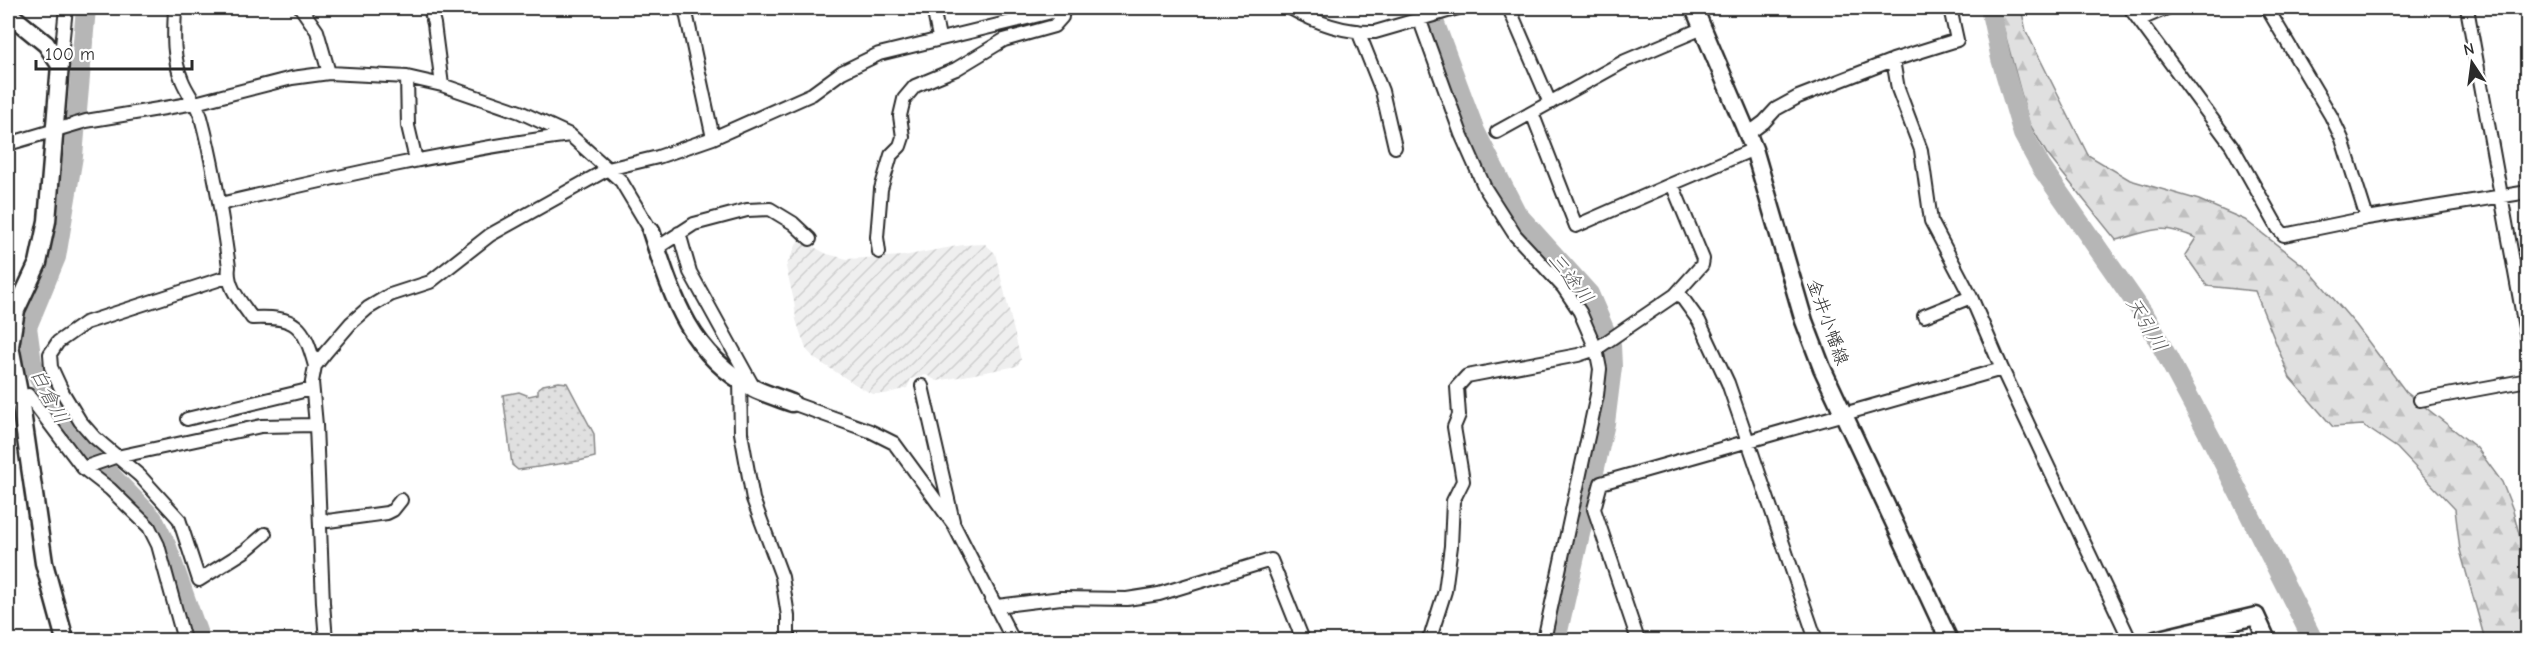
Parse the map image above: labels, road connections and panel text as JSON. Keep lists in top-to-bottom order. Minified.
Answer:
{"streets":{"street":["金井小幡線"]},"water":["三途川","天引川","白倉川"],"scale_bar":"100 m","north":"top"}
